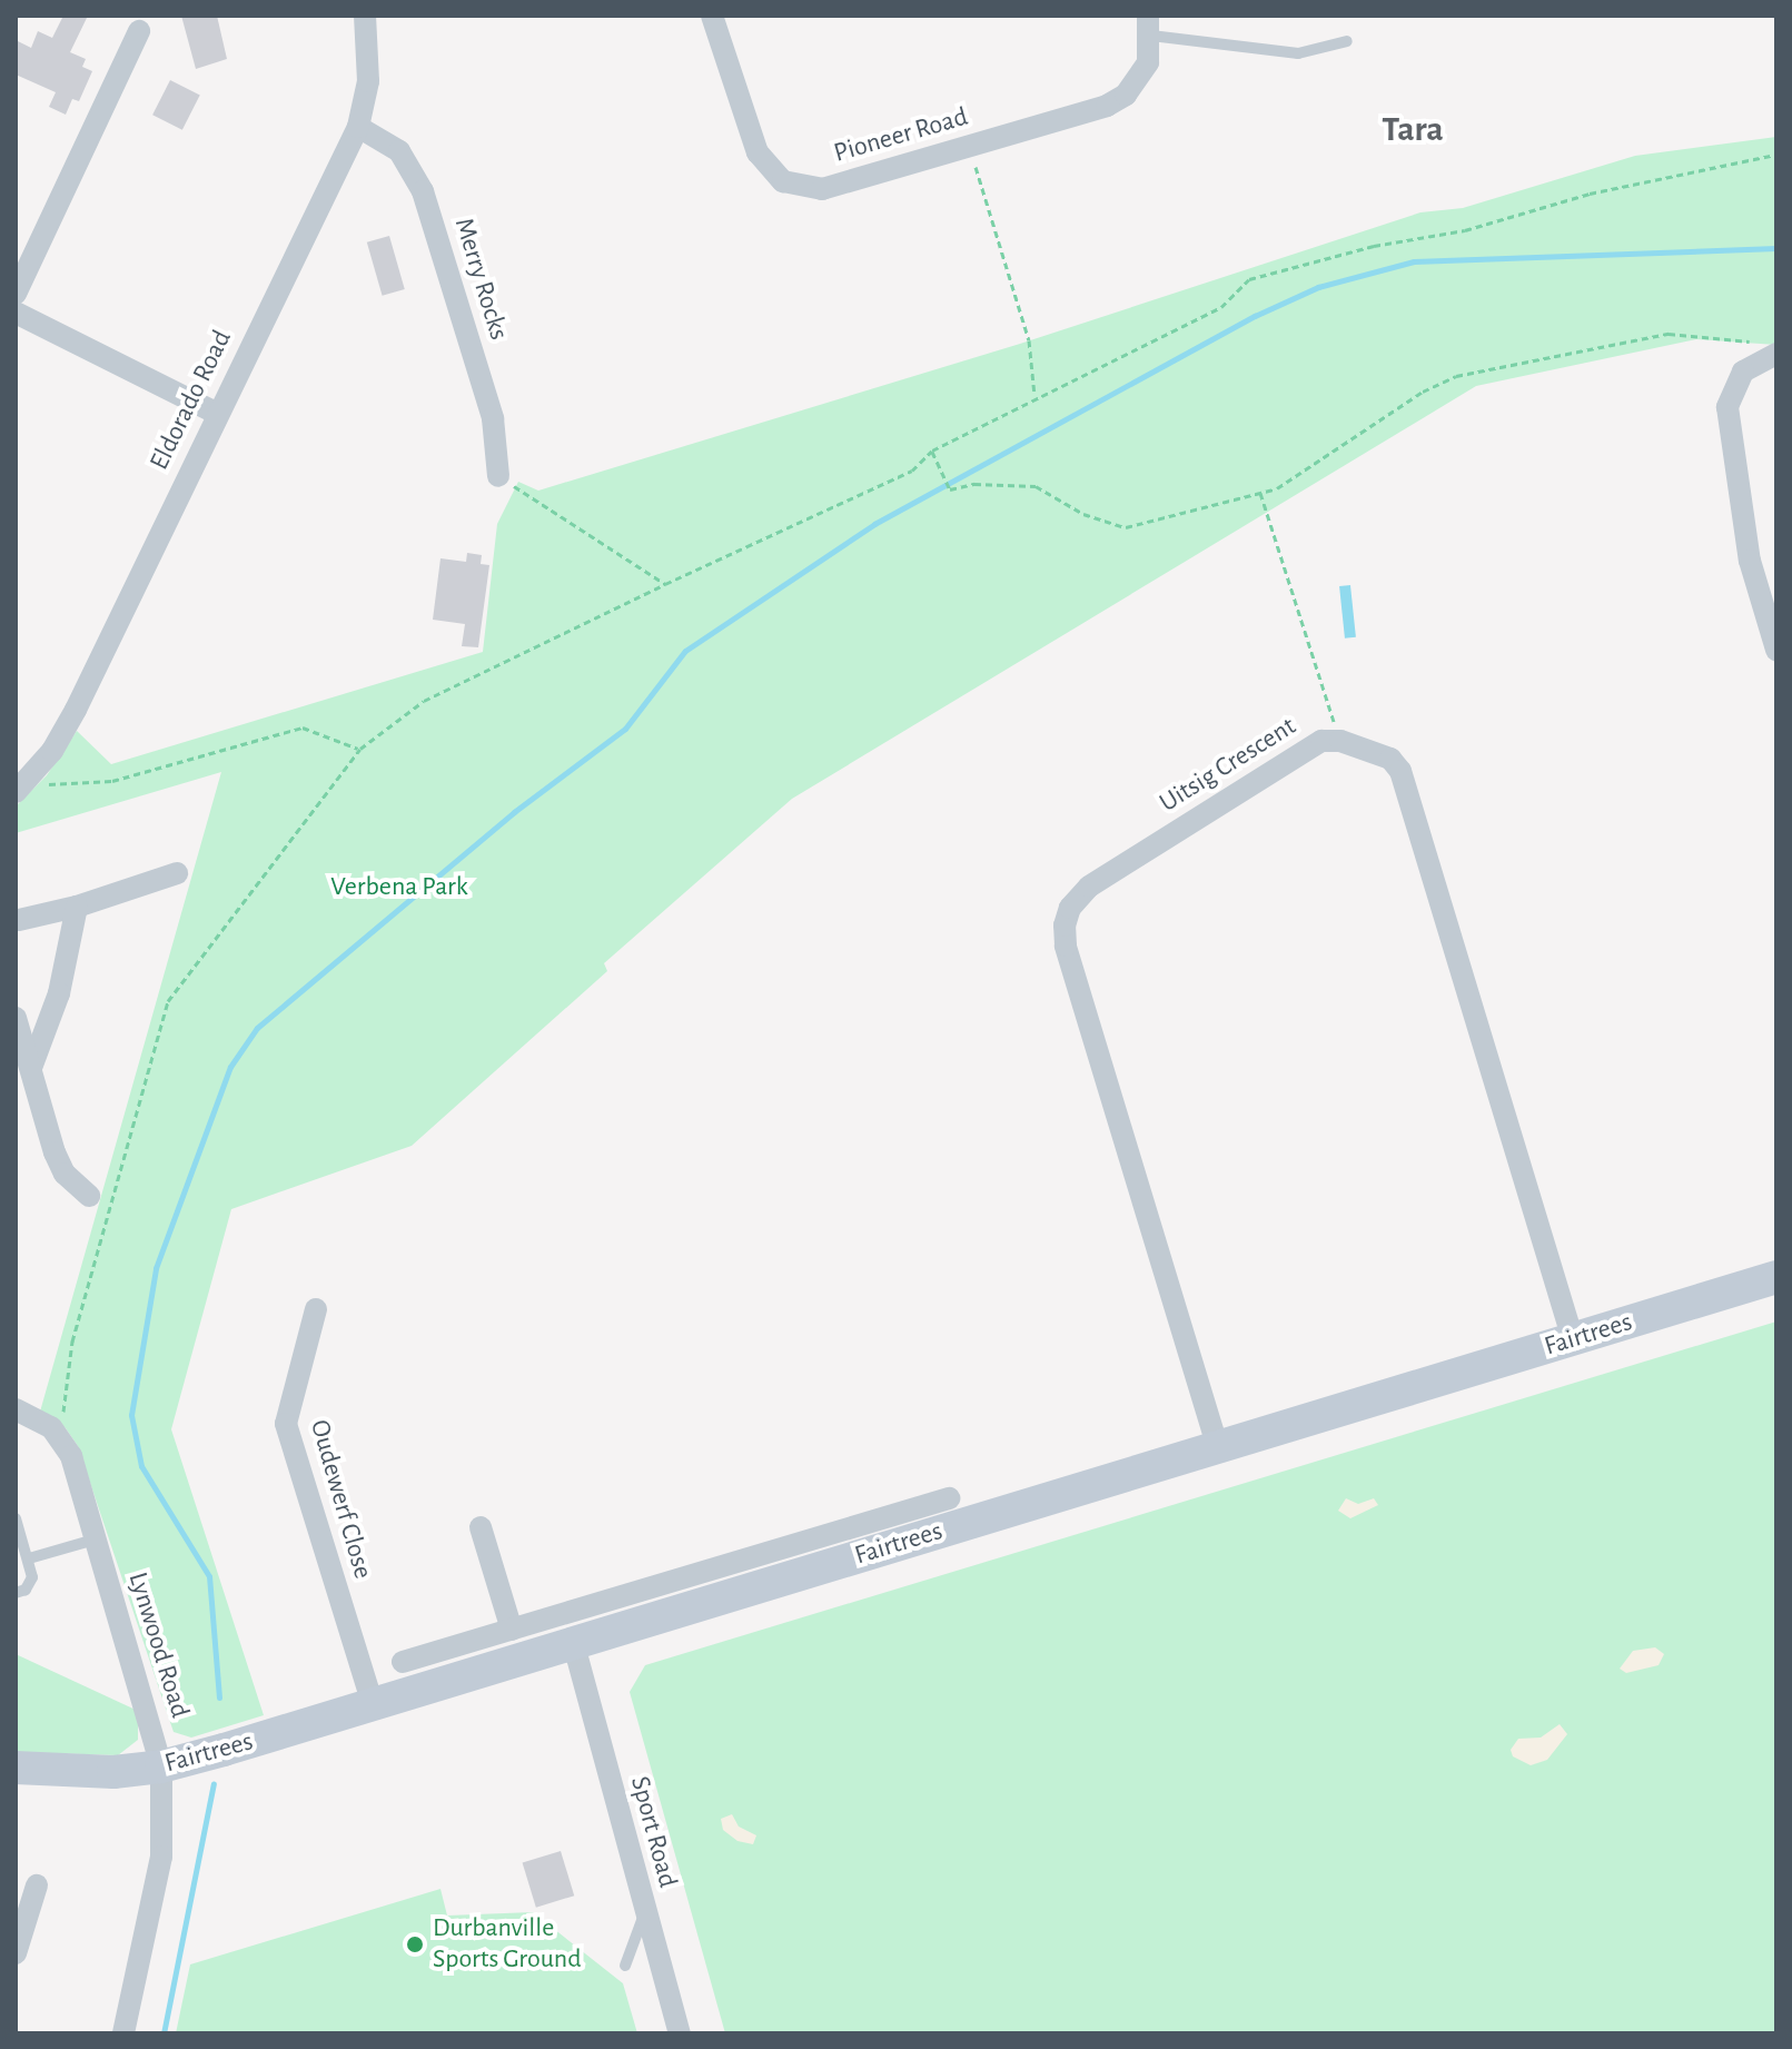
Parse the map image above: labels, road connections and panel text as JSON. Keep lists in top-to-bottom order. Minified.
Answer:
{"streets":{"main road":["Fairtrees"],"street":["Pioneer Road","Merry Rocks","Eldorado Road","Uitsig Crescent","Oudewerf Close","Lynwood Road","Sport Road"]},"crossings":[["Merry Rocks","Eldorado Road"],["Uitsig Crescent","Fairtrees"],["Fairtrees","Oudewerf Close"],["Fairtrees","Lynwood Road"],["Fairtrees","Sport Road"]],"districts":["Tara"],"parks":["Verbena Park"],"places":["Durbanville Sports Ground"]}
